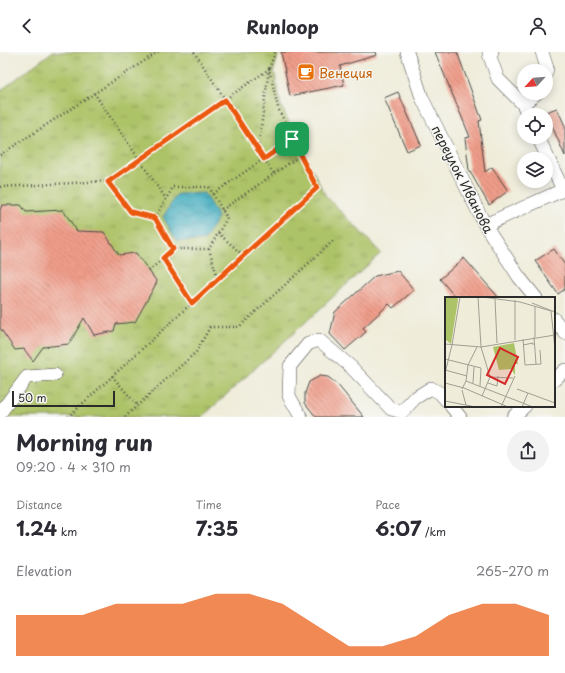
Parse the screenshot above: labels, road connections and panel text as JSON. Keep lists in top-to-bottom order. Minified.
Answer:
{"streets":{"street":["переулок Иванова"]},"places":{"cafe":["Венеция"]},"scale_bar":"50 m","north":"bottom left","page":{"header":"Runloop","scale":"50 m","heading":["Morning run","09:20 · 4 × 310 m"],"stats":[["Distance","1.24 km"],["Time","7:35"],["Pace","6:07 /km"]],"chart":["Elevation","265–270 m"]}}
